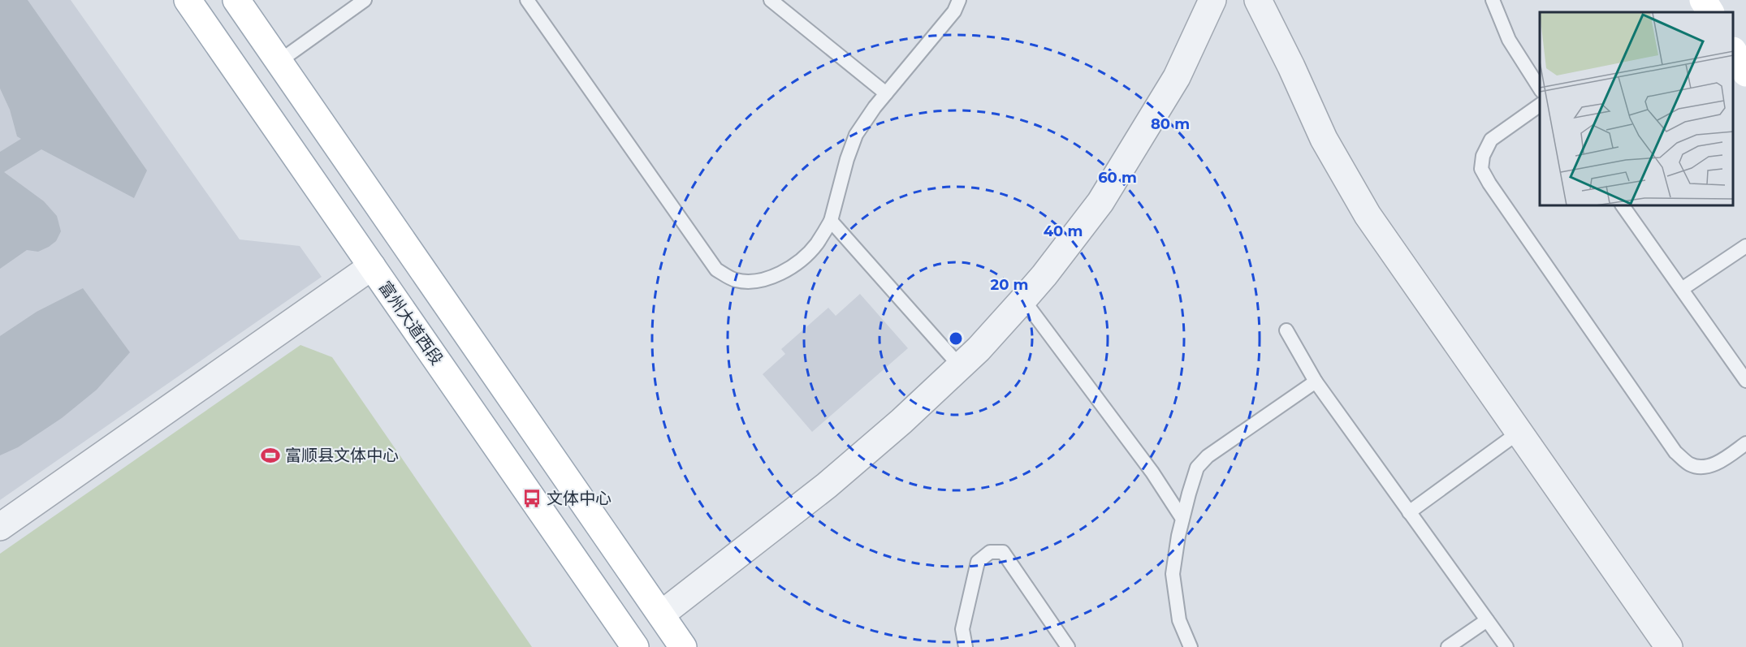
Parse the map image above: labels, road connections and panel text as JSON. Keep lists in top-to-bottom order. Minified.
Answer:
{"streets":{"main road":["富州大道西段"]},"places":{"sports":["富顺县文体中心"],"bus stop":["文体中心"]},"rings":["80 m","60 m","40 m","20 m"]}
